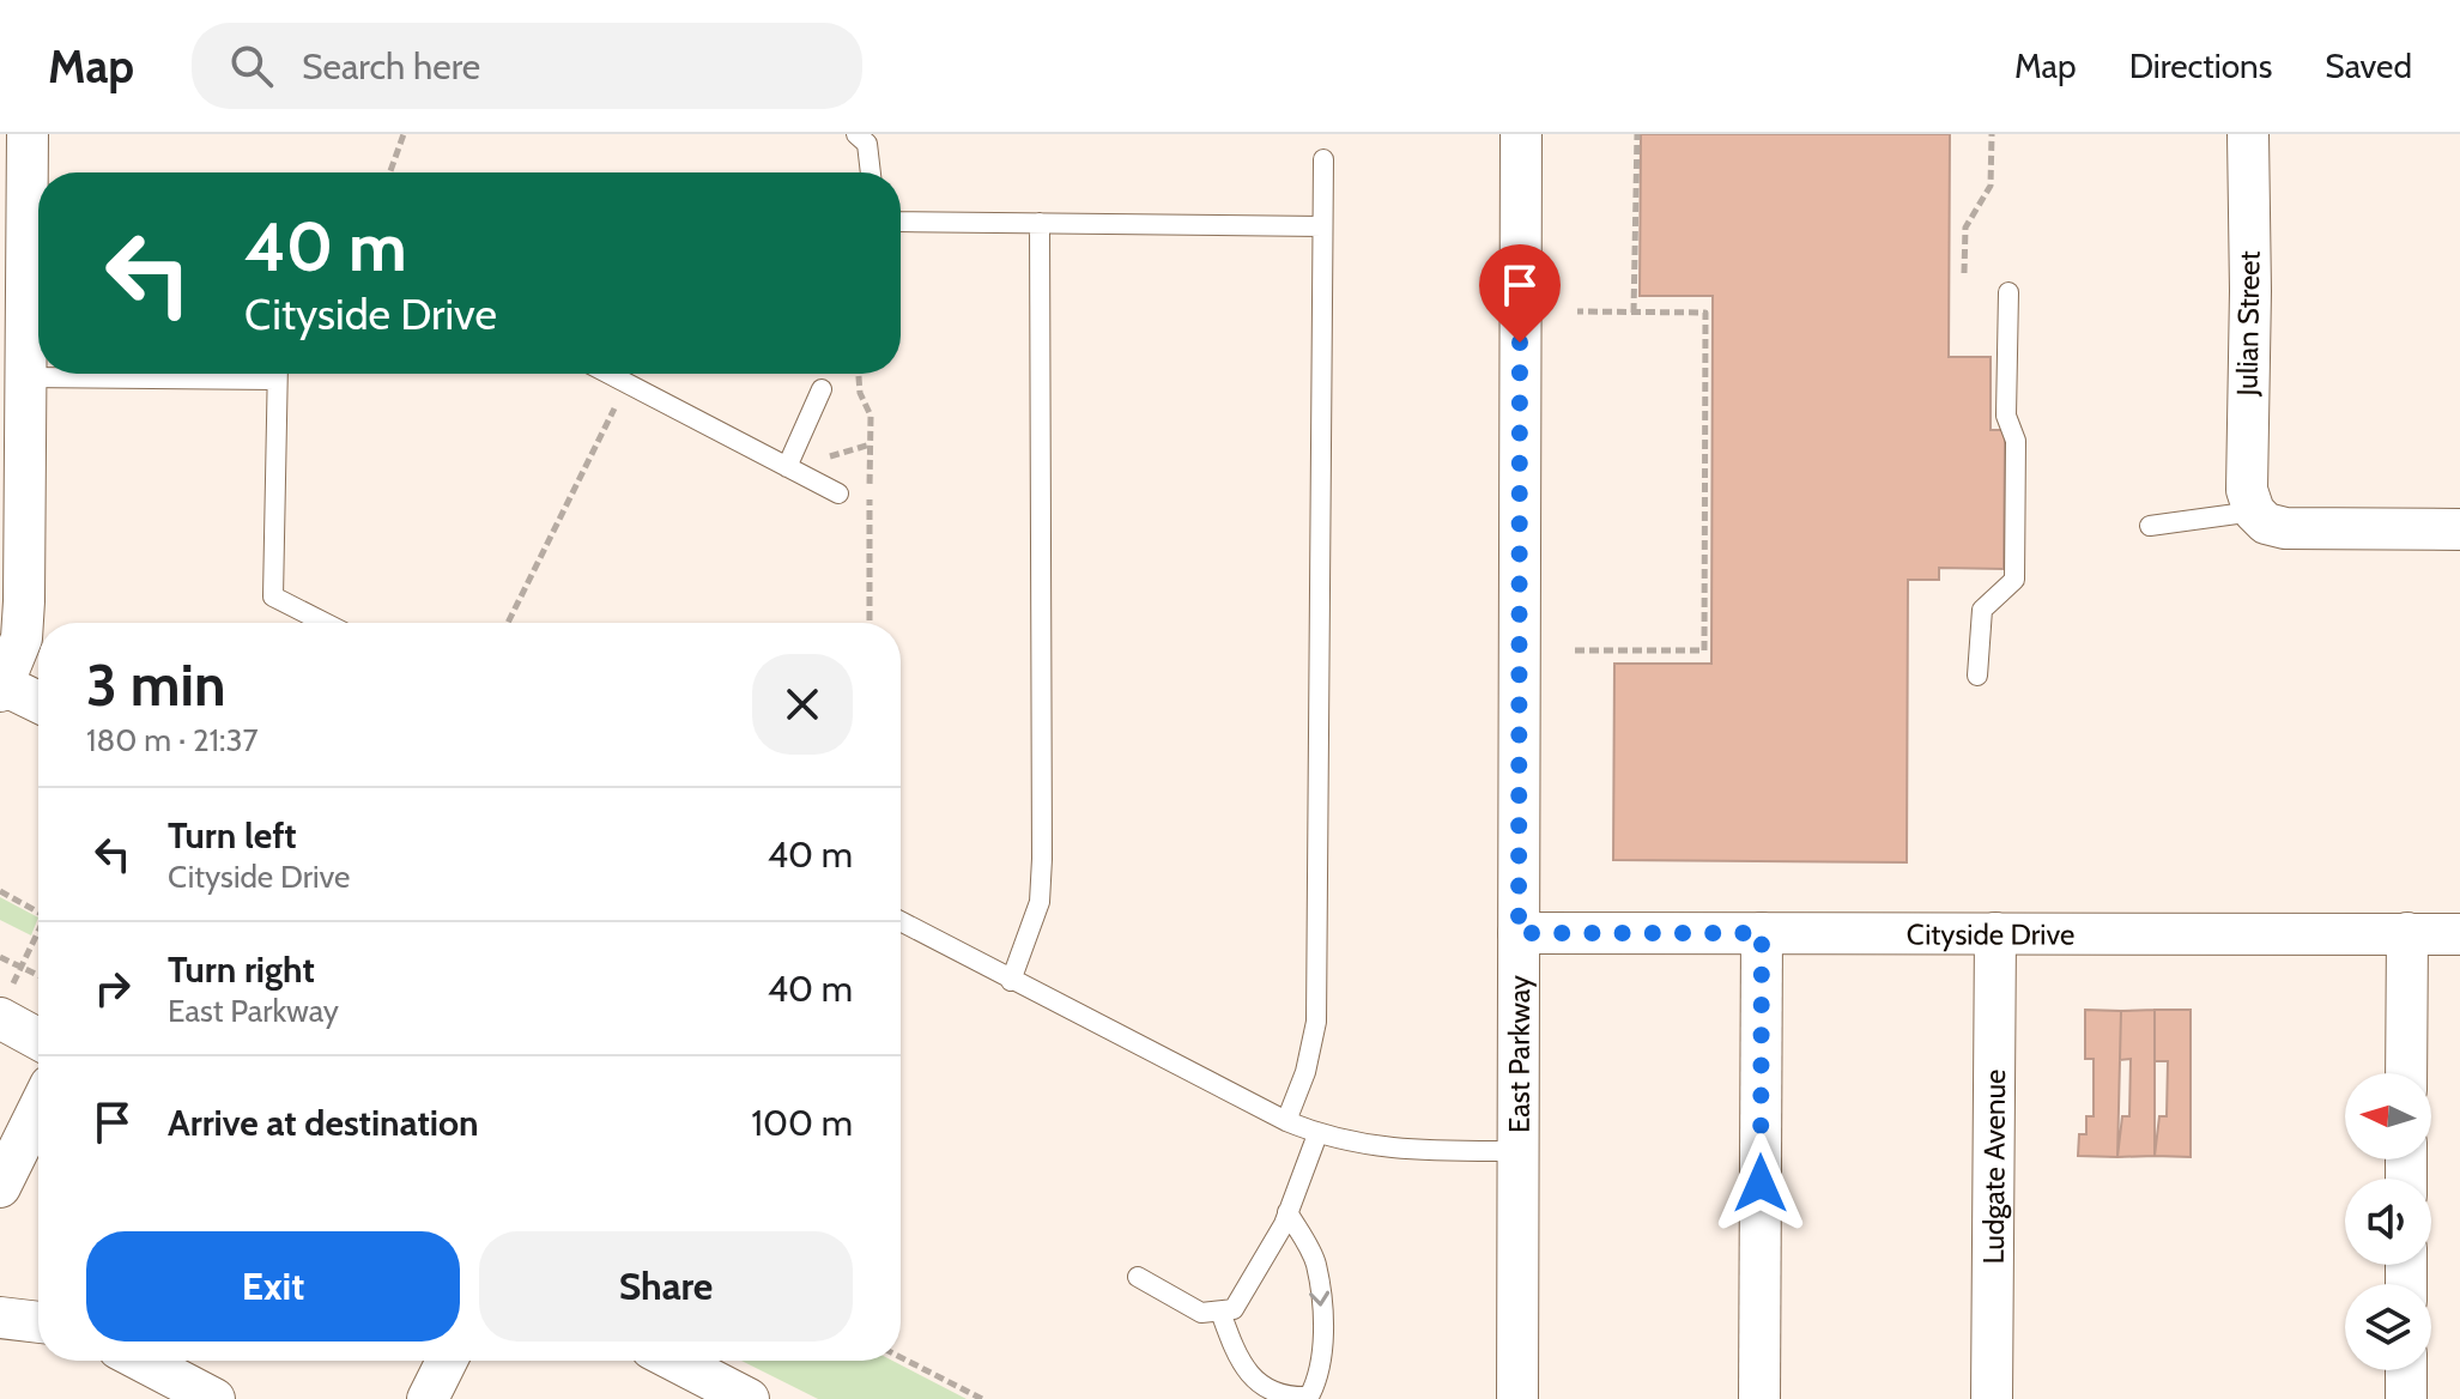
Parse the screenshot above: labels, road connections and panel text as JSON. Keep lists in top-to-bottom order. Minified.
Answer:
{"streets":{"street":["Julian Street","Cityside Drive","East Parkway","Ludgate Avenue"]},"crossings":[["Cityside Drive","East Parkway"],["Cityside Drive","Ludgate Avenue"]],"north":"left","page":{"header":"Map","search":"Search here","nav":["Map","Directions","Saved"],"turn":["40 m","Cityside Drive"],"heading":["3 min","180 m · 21:37"],"list":[{"name":"Turn left","note":"Cityside Drive","value":"40 m"},{"name":"Turn right","note":"East Parkway","value":"40 m"},{"name":"Arrive at destination","value":"100 m"}],"buttons":["Exit","Share"]}}
